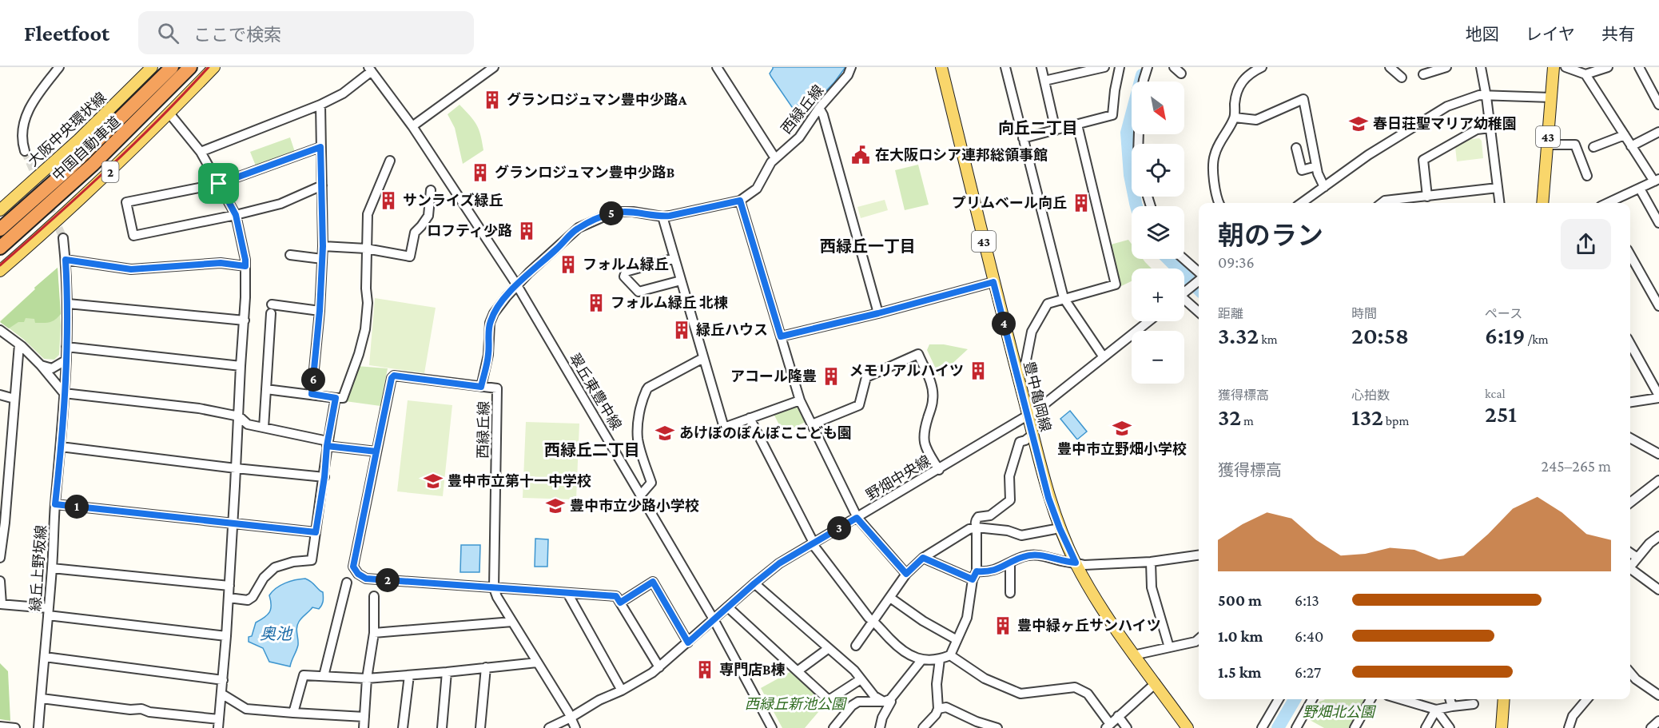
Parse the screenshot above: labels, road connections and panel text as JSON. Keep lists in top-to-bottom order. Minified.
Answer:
{"streets":{"highway":["中国自動車道"],"main road":["大阪中央環状線","43","2","豊中亀岡線"],"street":["西緑丘線","翠丘東豊中線","野畑中央線","緑丘上野坂線"]},"crossings":[["西緑丘線","翠丘東豊中線"],["西緑丘線","野畑中央線"],["翠丘東豊中線","野畑中央線"],["豊中亀岡線","野畑中央線"]],"districts":["向丘二丁目","西緑丘一丁目","西緑丘二丁目"],"water":["奥池"],"parks":["西緑丘新池公園","野畑北公園"],"places":{"building":["グランロジュマン豊中少路A","グランロジュマン豊中少路B","サンライズ緑丘","プリムベール向丘","ロフティ少路","フォルム緑丘","フォルム緑丘 北棟","緑丘ハウス","メモリアルハイツ","アコール隆豊","豊中緑ヶ丘サンハイツ","専門店B棟"],"school or university":["春日荘聖マリア幼稚園","豊中市立野畑小学校","あけぼのぽんぽここども園","豊中市立第十一中学校","豊中市立少路小学校"],"public building":["在大阪ロシア連邦総領事館"]},"north":"bottom right","page":{"header":"Fleetfoot","search":"ここで検索","nav":["地図","レイヤ","共有"],"map_buttons":["+","−"],"pins":["5","4","6","1","3","2"],"heading":["朝のラン","09:36"],"stats":[["距離","3.32 km"],["時間","20:58"],["ペース","6:19 /km"],["獲得標高","32 m"],["心拍数","132 bpm"],["kcal","251"]],"chart":["獲得標高","245–265 m"],"list":[{"name":"500 m","note":"6:13"},{"name":"1.0 km","note":"6:40"},{"name":"1.5 km","note":"6:27"}]}}
